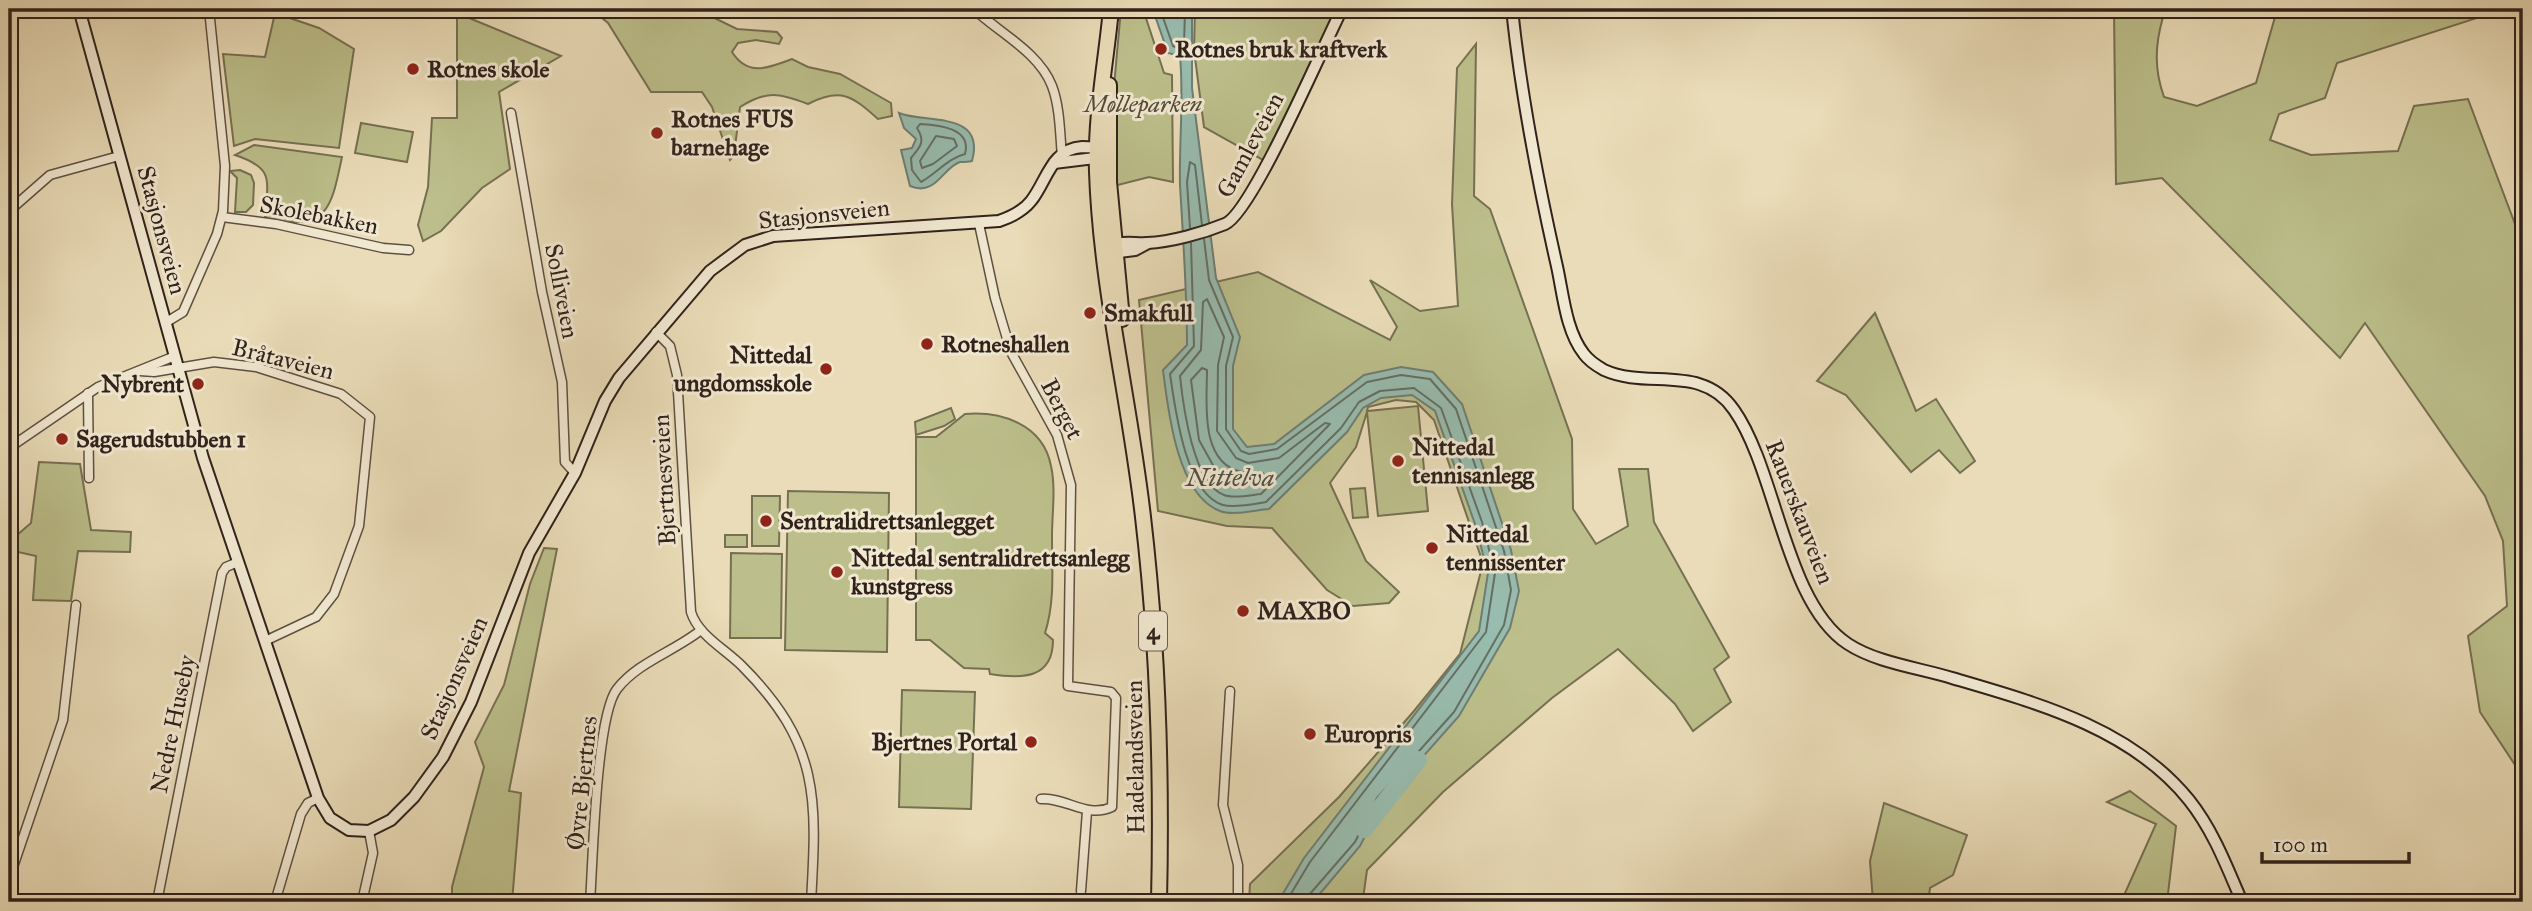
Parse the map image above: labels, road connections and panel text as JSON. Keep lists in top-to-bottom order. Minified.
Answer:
{"streets":{"highway":["4","Hadelandsveien"],"main road":["Gamleveien","Stasjonsveien","Rauerskauveien"],"street":["Skolebakken","Solliveien","Bråtaveien","Berget","Bjertnesveien","Nedre Huseby","Øvre Bjertnes"]},"crossings":[["Gamleveien","Hadelandsveien"],["Stasjonsveien","Solliveien"],["Stasjonsveien","Bråtaveien"],["Stasjonsveien","Berget"],["Stasjonsveien","Bjertnesveien"],["Stasjonsveien","Nedre Huseby"],["Bjertnesveien","Øvre Bjertnes"]],"water":["Nittelva"],"parks":["Mølleparken"],"places":["Rotnes bruk kraftverk","Rotnes skole","Rotnes FUS barnehage","Smakfull","Rotneshallen","Nittedal ungdomsskole","Nybrent","Sagerudstubben 1","Nittedal tennisanlegg","Sentralidrettsanlegget","Nittedal tennissenter","Nittedal sentralidrettsanlegg kunstgress","MAXBO","Europris","Bjertnes Portal"],"scale_bar":"100 m"}
